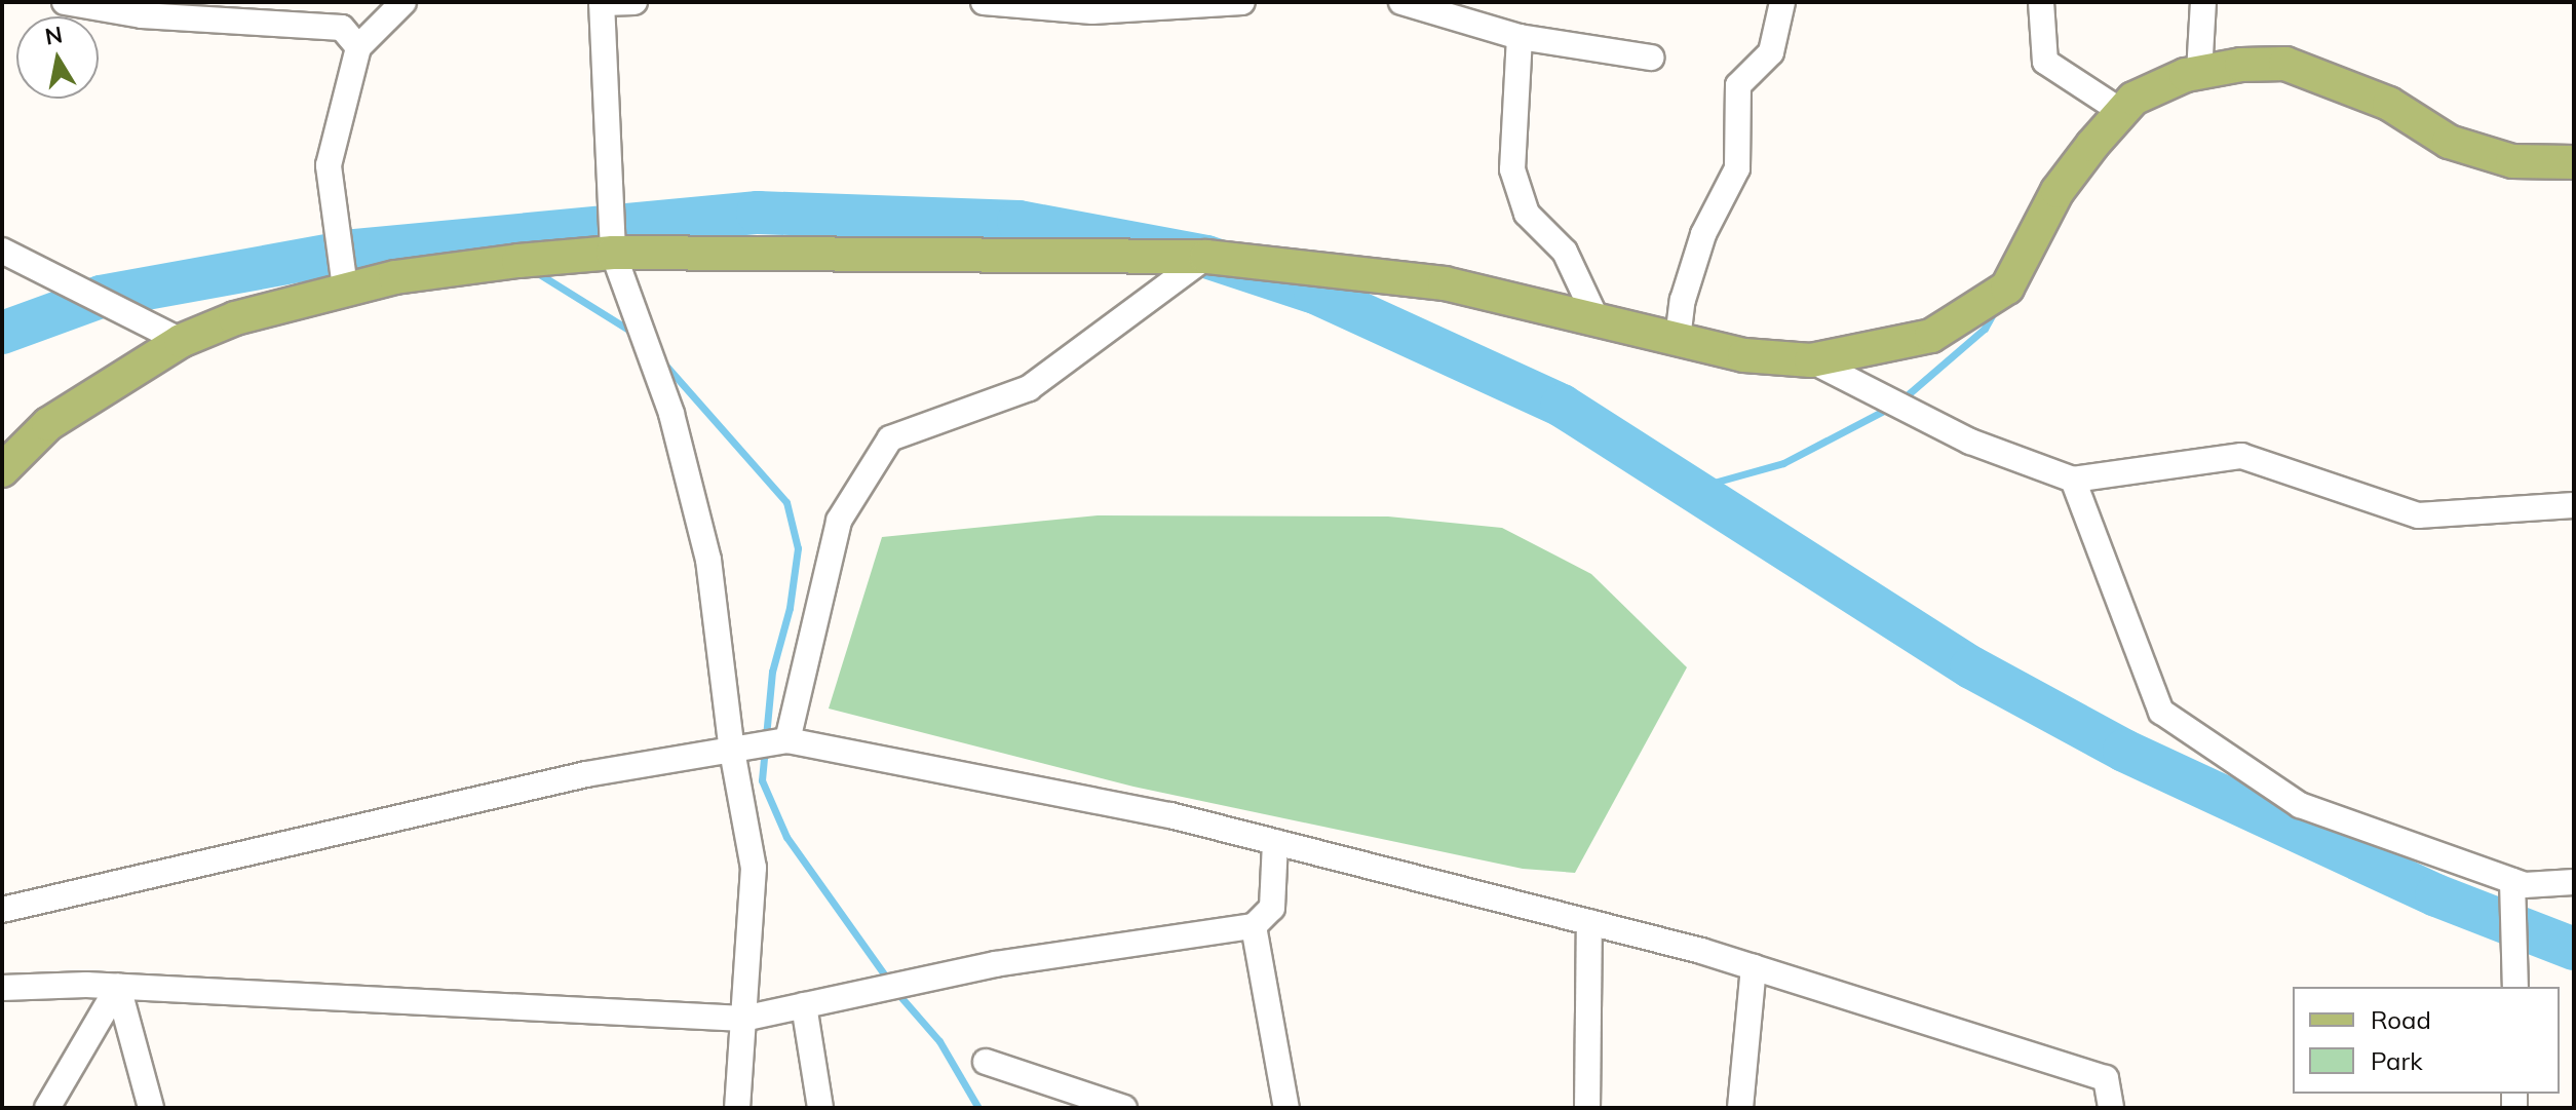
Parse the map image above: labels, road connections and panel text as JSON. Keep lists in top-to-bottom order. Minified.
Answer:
{"legend":["Road","Park"],"north":"top"}
